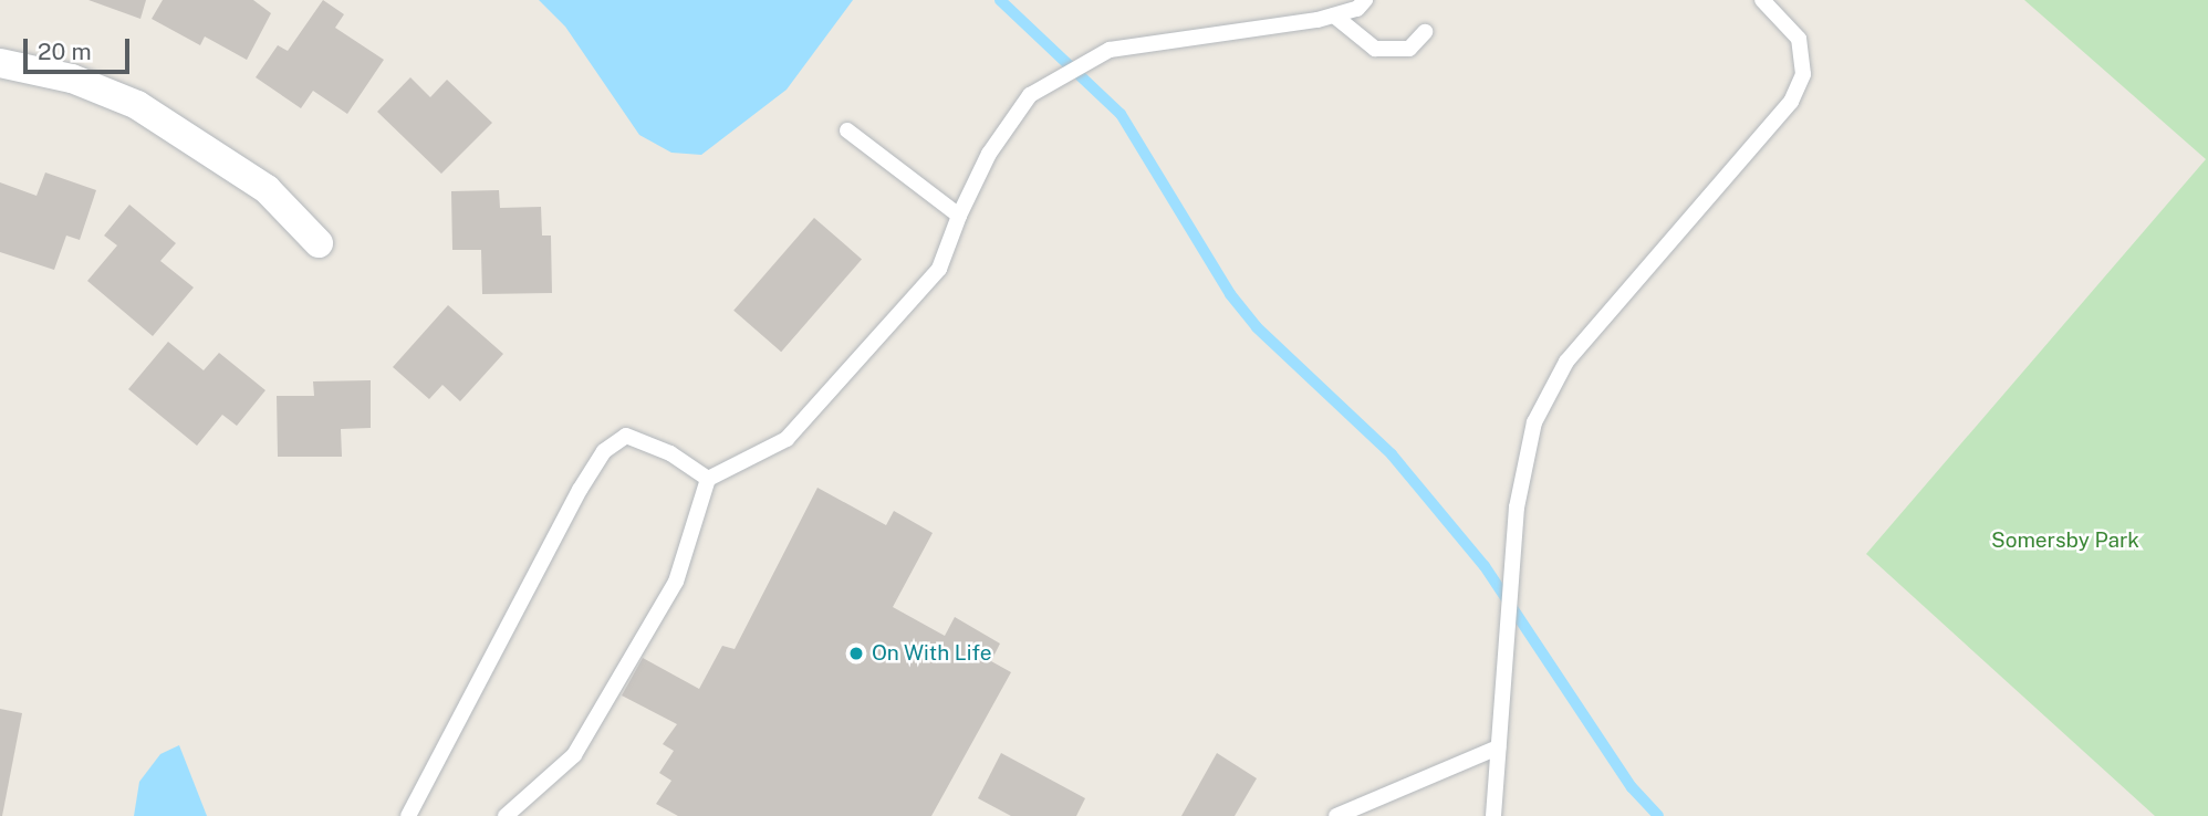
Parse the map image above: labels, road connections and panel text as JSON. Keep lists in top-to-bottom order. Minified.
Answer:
{"parks":["Somersby Park"],"places":["On With Life"],"scale_bar":"20 m"}
